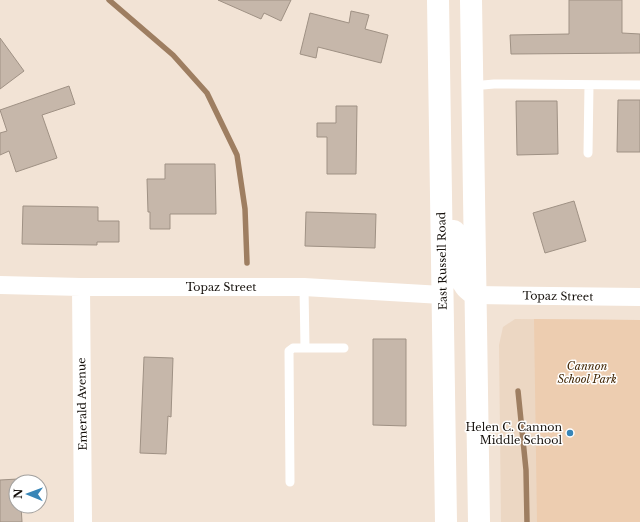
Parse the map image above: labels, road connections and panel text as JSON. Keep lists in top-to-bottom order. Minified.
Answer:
{"streets":{"main road":["East Russell Road"],"street":["Topaz Street","Emerald Avenue"]},"crossings":[["East Russell Road","Topaz Street"],["Topaz Street","Emerald Avenue"]],"parks":["Cannon School Park"],"places":["Helen C. Cannon Middle School"],"north":"left"}
